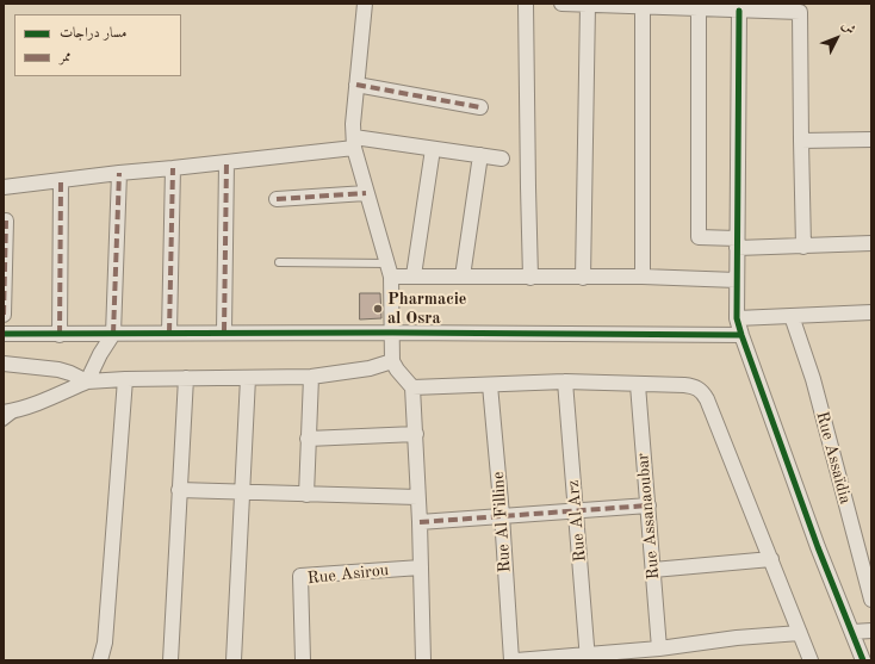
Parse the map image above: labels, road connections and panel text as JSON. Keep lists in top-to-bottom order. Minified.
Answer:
{"streets":{"street":["Rue Assaïdia","Rue Assanaoubar","Rue Al Arz","Rue Al Filline","Rue Asirou"]},"places":["Pharmacie al Osra"],"legend":["مسار دراجات","ممر"],"north":"top right"}
